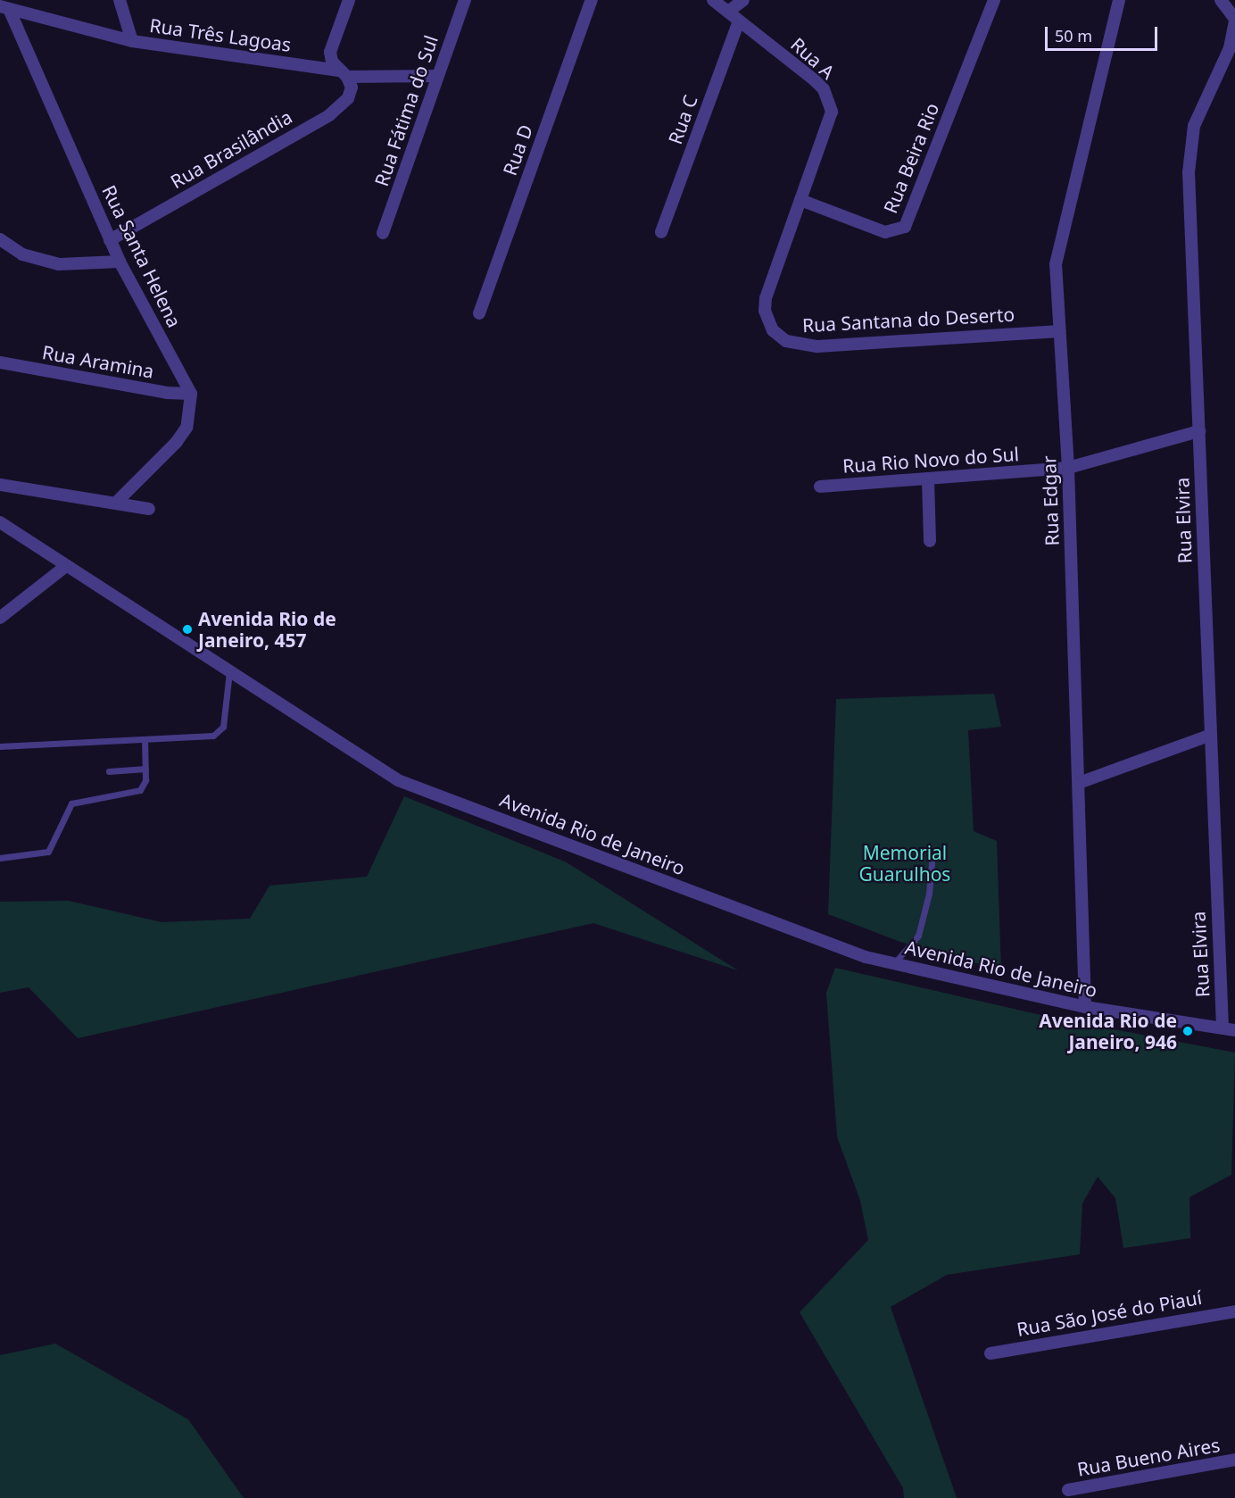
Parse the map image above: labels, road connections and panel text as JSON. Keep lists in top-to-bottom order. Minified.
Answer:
{"streets":{"street":["Rua Três Lagoas","Rua A","Rua Fátima do Sul","Rua C","Rua Brasilândia","Rua D","Rua Beira Rio","Rua Santa Helena","Rua Santana do Deserto","Rua Aramina","Rua Rio Novo do Sul","Rua Edgar","Rua Elvira","Avenida Rio de Janeiro","Rua São José do Piauí","Rua Bueno Aires"]},"crossings":[["Rua Três Lagoas","Rua Fátima do Sul"],["Rua Três Lagoas","Rua Brasilândia"],["Rua Três Lagoas","Rua Santa Helena"],["Rua A","Rua C"],["Rua A","Rua Beira Rio"],["Rua A","Rua Santana do Deserto"],["Rua Brasilândia","Rua Santa Helena"],["Rua Beira Rio","Rua Santana do Deserto"],["Rua Santa Helena","Rua Aramina"],["Rua Santana do Deserto","Rua Edgar"],["Rua Rio Novo do Sul","Rua Edgar"],["Rua Rio Novo do Sul","Rua Elvira"],["Rua Edgar","Avenida Rio de Janeiro"],["Rua Elvira","Avenida Rio de Janeiro"]],"parks":["Memorial Guarulhos"],"places":["Avenida Rio de Janeiro, 457","Avenida Rio de Janeiro, 946"],"scale_bar":"50 m"}
